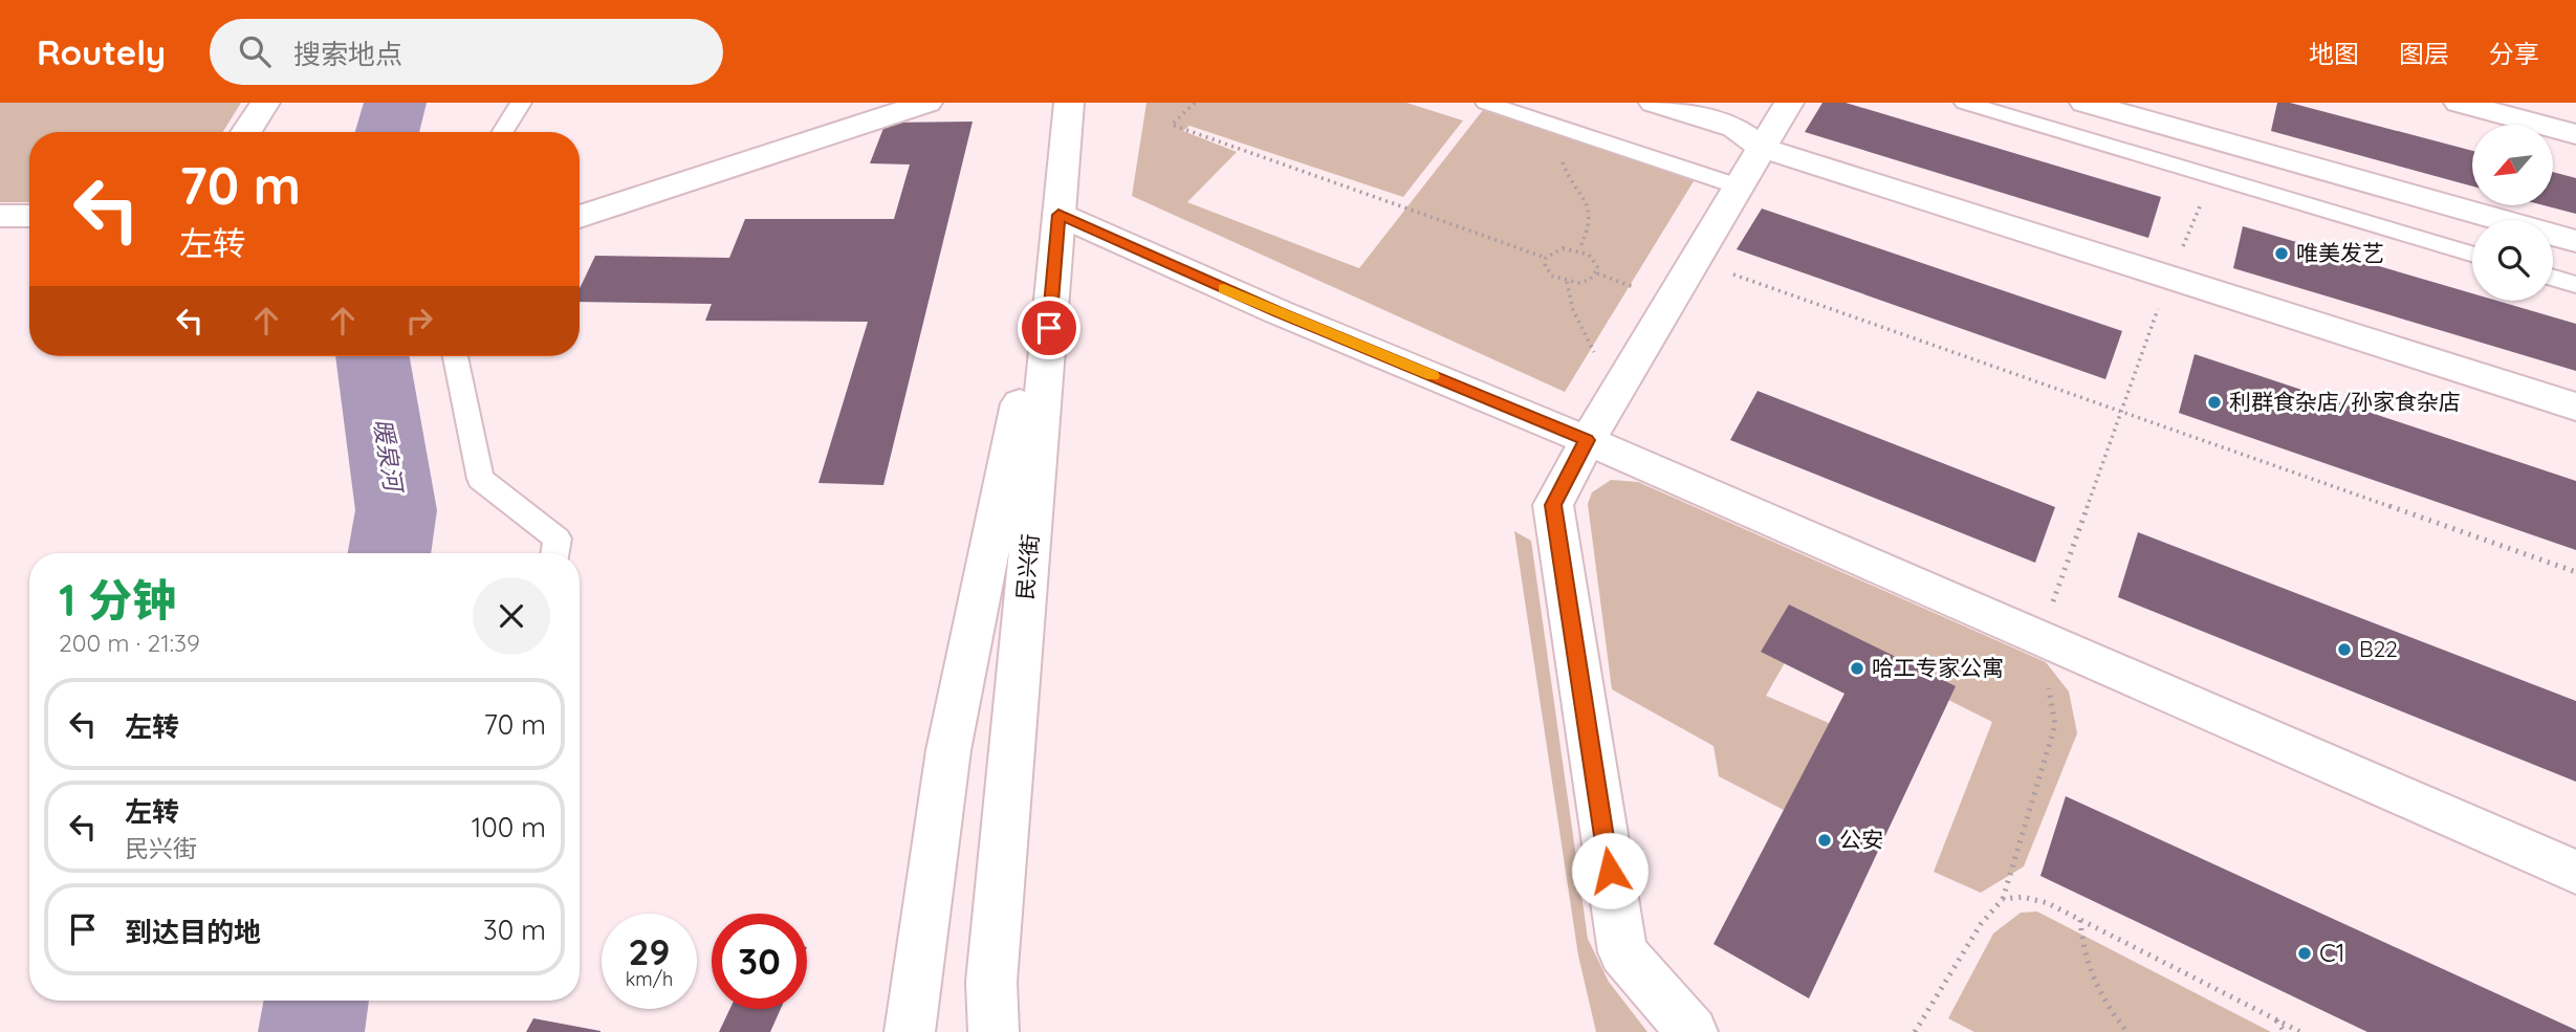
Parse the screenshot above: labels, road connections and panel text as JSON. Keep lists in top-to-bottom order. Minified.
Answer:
{"streets":{"street":["民兴街"]},"water":["暖泉河"],"places":["唯美发艺","利群食杂店/孙家食杂店","B22","哈工专家公寓","公安","C1"],"north":"bottom left","page":{"header":"Routely","search":"搜索地点","nav":["地图","图层","分享"],"turn":["70 m","左转"],"heading":["1 分钟","200 m · 21:39"],"list":[{"name":"左转","value":"70 m"},{"name":"左转","note":"民兴街","value":"100 m"},{"name":"到达目的地","value":"30 m"}],"speed":"29 km/h","limit":"30"}}
